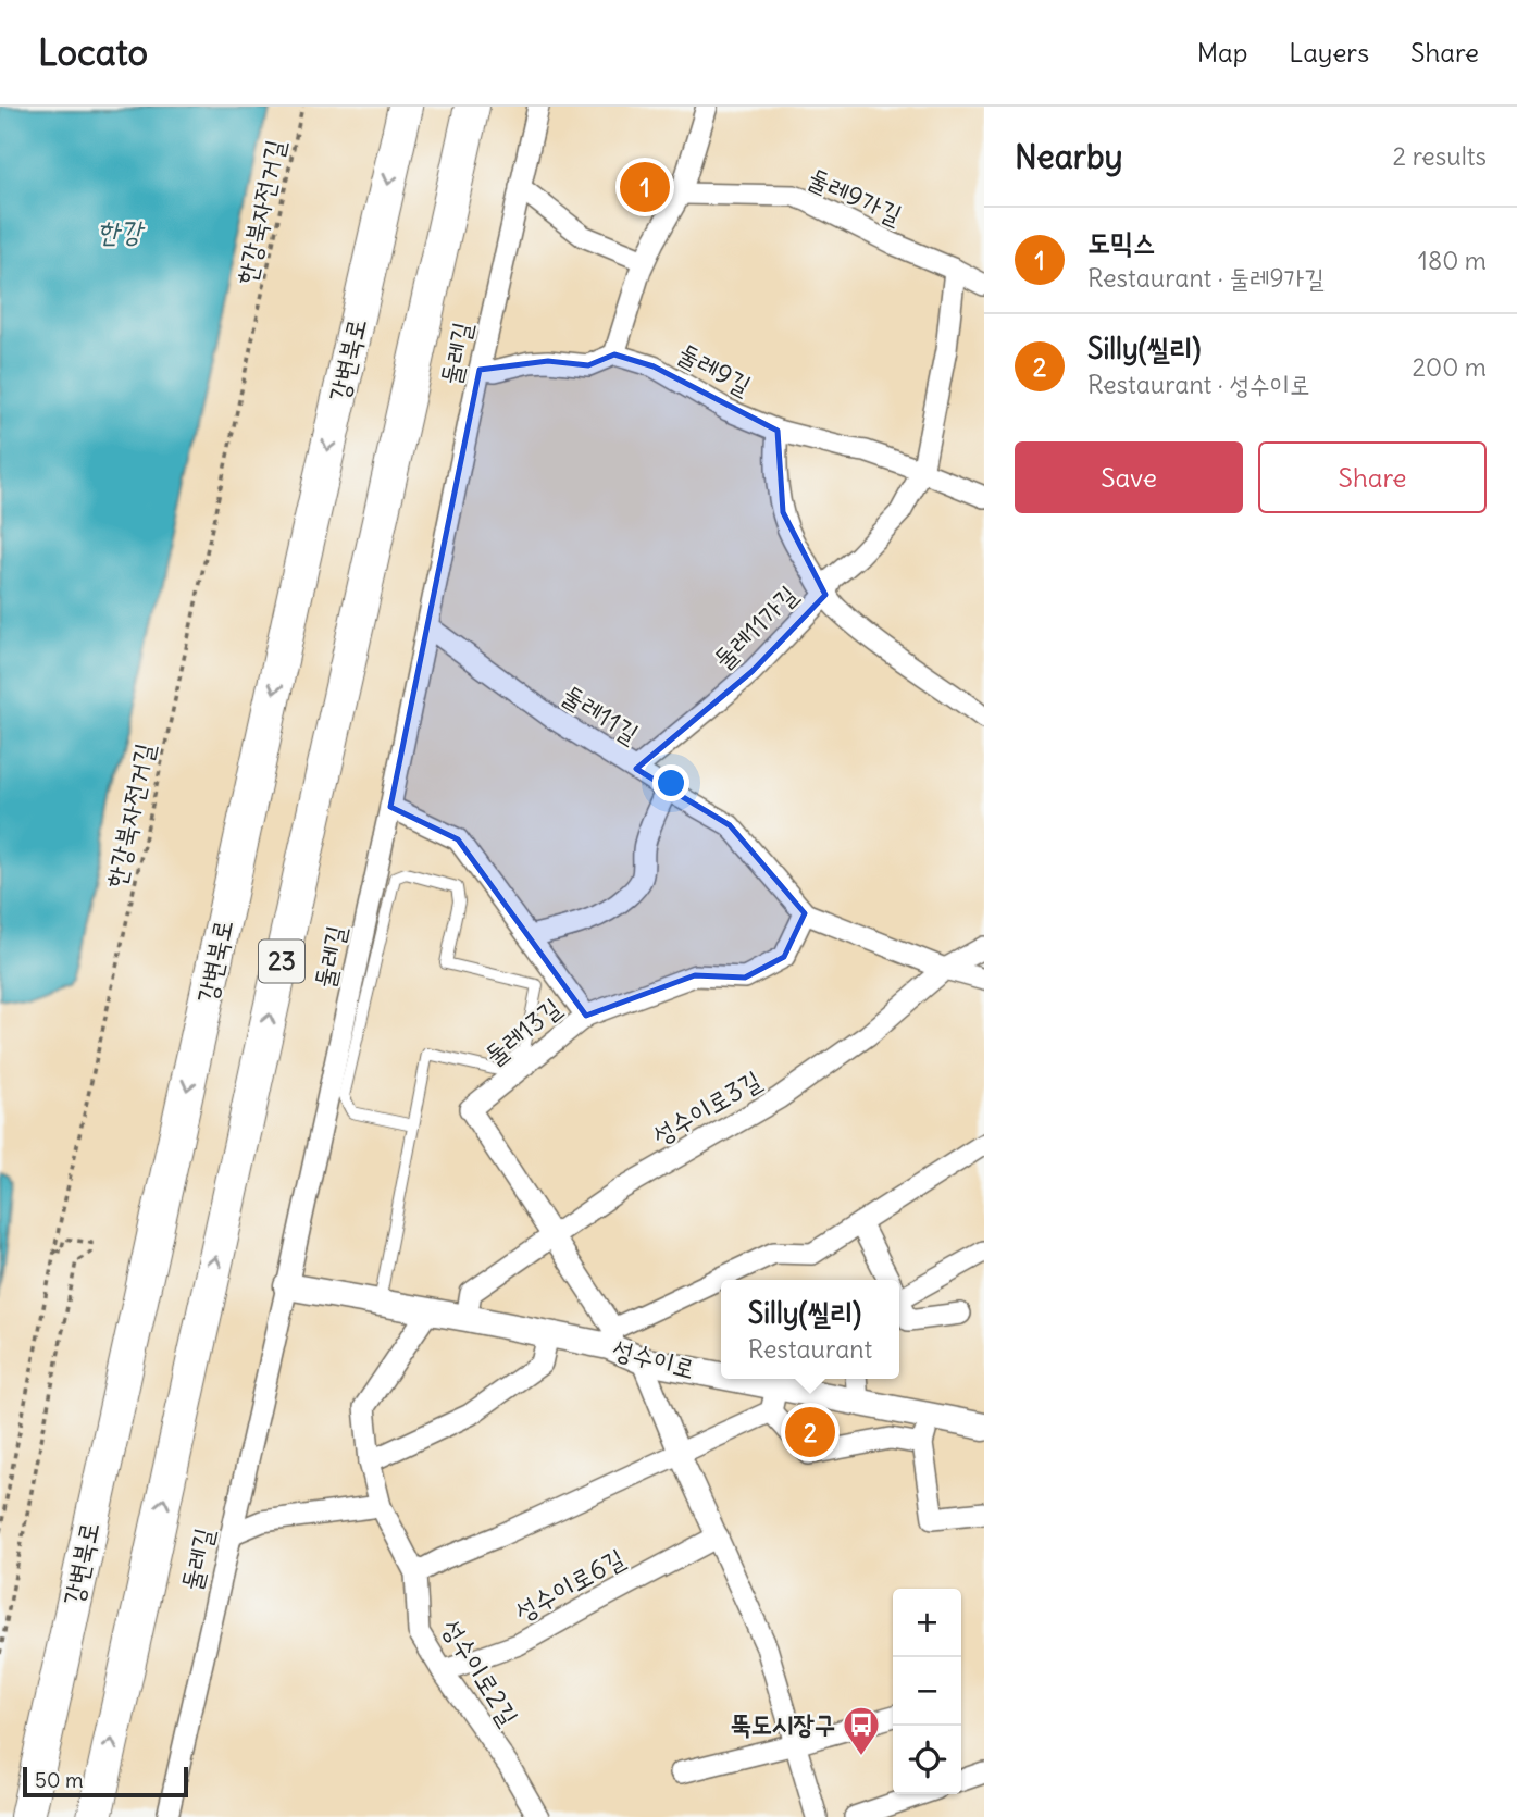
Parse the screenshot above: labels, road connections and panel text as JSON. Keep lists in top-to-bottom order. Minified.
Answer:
{"streets":{"highway":["강변북로","23"],"street":["둘레9가길","둘레길","둘레9길","둘레11가길","둘레11길","둘레13길","성수이로3길","성수이로","성수이로6길","성수이로2길"],"path":["한강북자전거길"]},"crossings":[["둘레길","둘레11길"],["둘레길","둘레13길"],["둘레길","성수이로"],["둘레9길","둘레11가길"],["둘레11가길","둘레11길"],["둘레11길","성수이로3길"],["둘레13길","성수이로3길"],["둘레13길","성수이로"],["성수이로3길","성수이로"],["성수이로","성수이로2길"],["성수이로6길","성수이로2길"]],"water":["한강"],"places":{"bus stop":["뚝도시장구"]},"scale_bar":"50 m","page":{"header":"Locato","nav":["Map","Layers","Share"],"heading":["Nearby","2 results"],"pins":["1","2"],"list":[{"mark":"1","name":"도믹스","note":"Restaurant · 둘레9가길","value":"180 m"},{"mark":"2","name":"Silly(씰리)","note":"Restaurant · 성수이로","value":"200 m"}],"buttons":["Save","Share"],"popup":["Silly(씰리)","Restaurant"],"map_buttons":["+","−"],"scale":"50 m"}}
